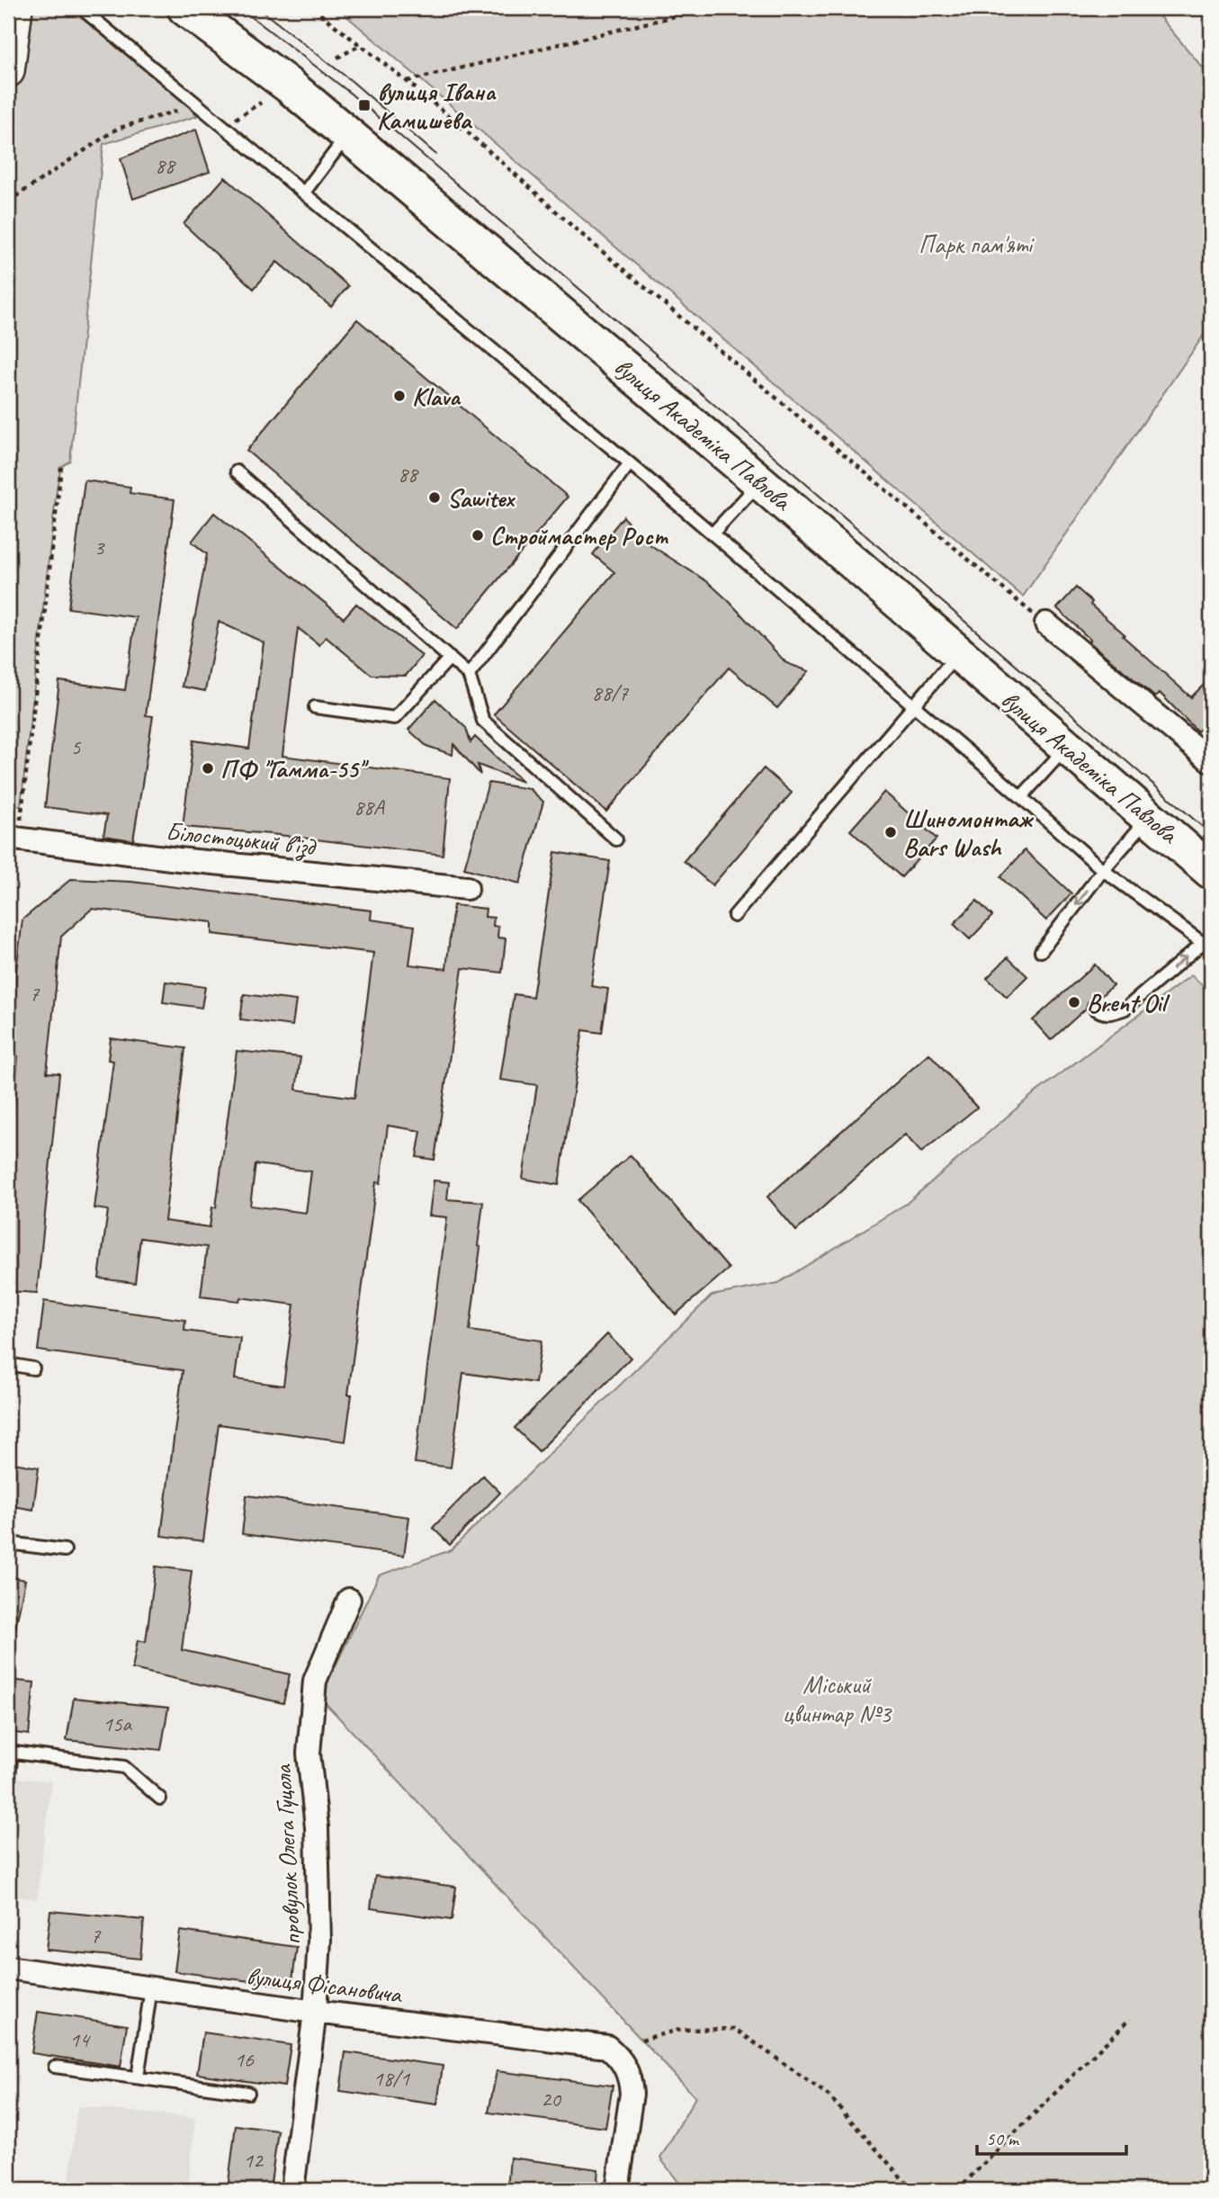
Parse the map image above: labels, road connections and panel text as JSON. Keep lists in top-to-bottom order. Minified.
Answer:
{"streets":{"main road":["вулиця Академіка Павлова"],"street":["Білостоцький в’їзд","провулок Олега Гуцола","вулиця Фісановича"]},"crossings":[["провулок Олега Гуцола","вулиця Фісановича"]],"parks":["Парк пам'яті","Міський цвинтар №3"],"places":{"transit":["вулиця Івана Камишева"],"other":["Klava","Sawitex","Строймастер Рост","ПФ \"Гамма-55\"","Шиномонтаж Bars Wash","Brent Oil"]},"house_numbers":["88","88","3","88/7","5","88А","7","15а","7","14","16","18/1","20","12"],"scale_bar":"50 m"}
